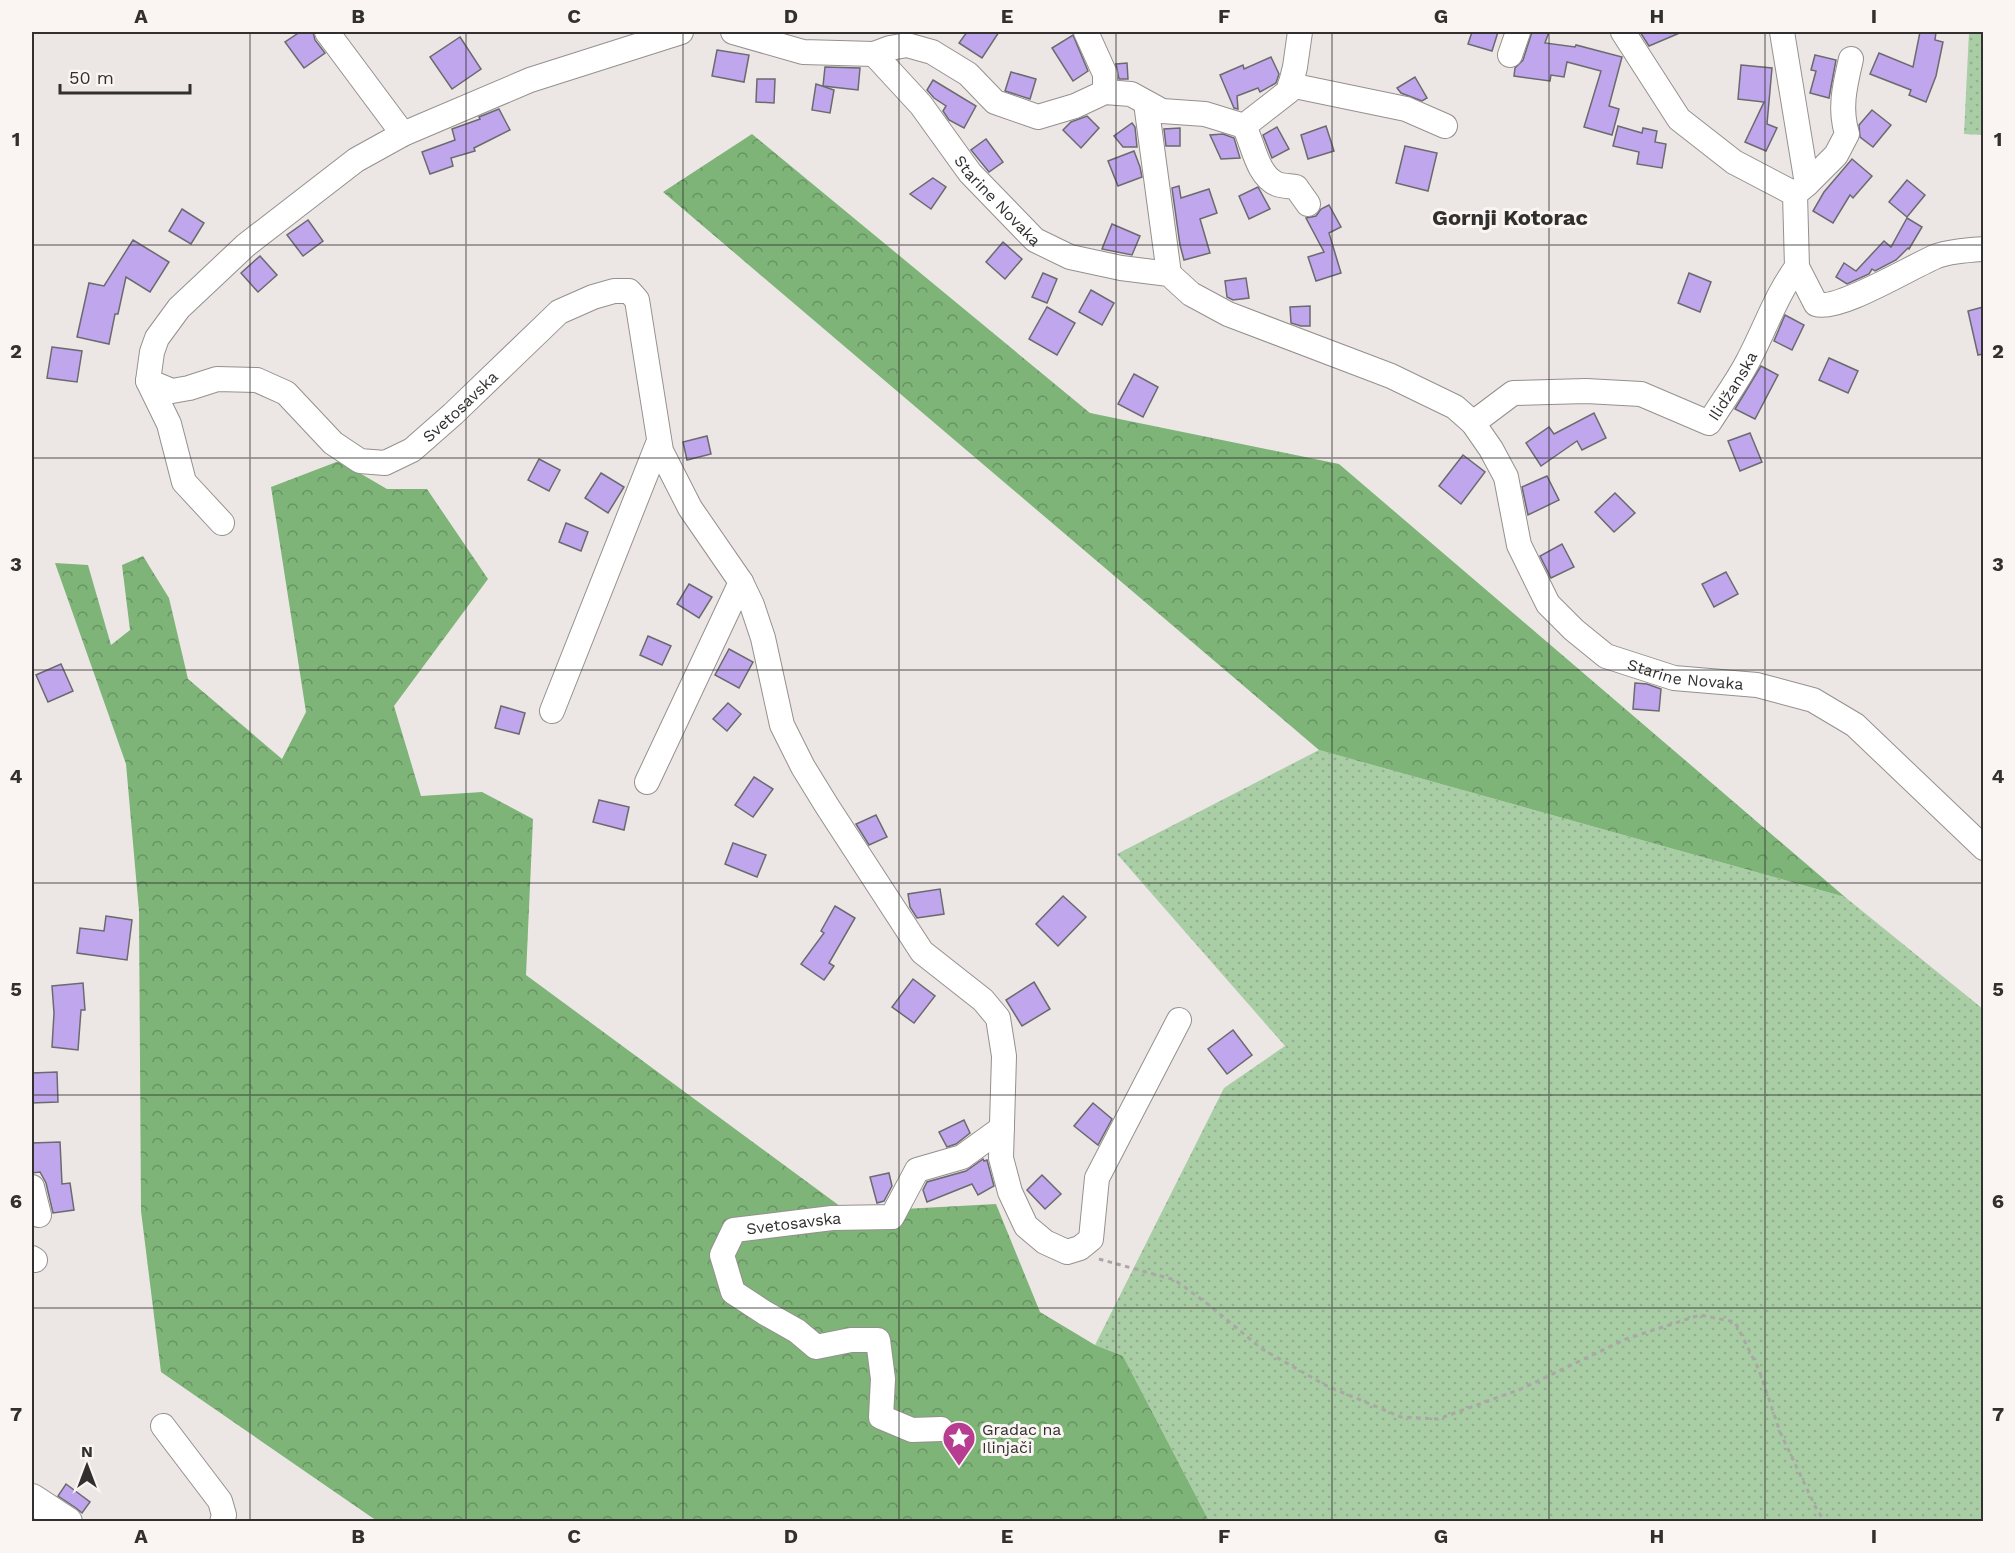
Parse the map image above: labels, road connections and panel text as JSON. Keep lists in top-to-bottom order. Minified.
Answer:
{"streets":{"street":["Starine Novaka","Ilidžanska","Svetosavska"]},"crossings":[["Starine Novaka","Ilidžanska"]],"districts":["Gornji Kotorac"],"places":{"place":["Gradac na Ilinjači"]},"scale_bar":"50 m","north":"top","grid":{"columns":["A","B","C","D","E","F","G","H","I"],"rows":["1","2","3","4","5","6","7"]}}
